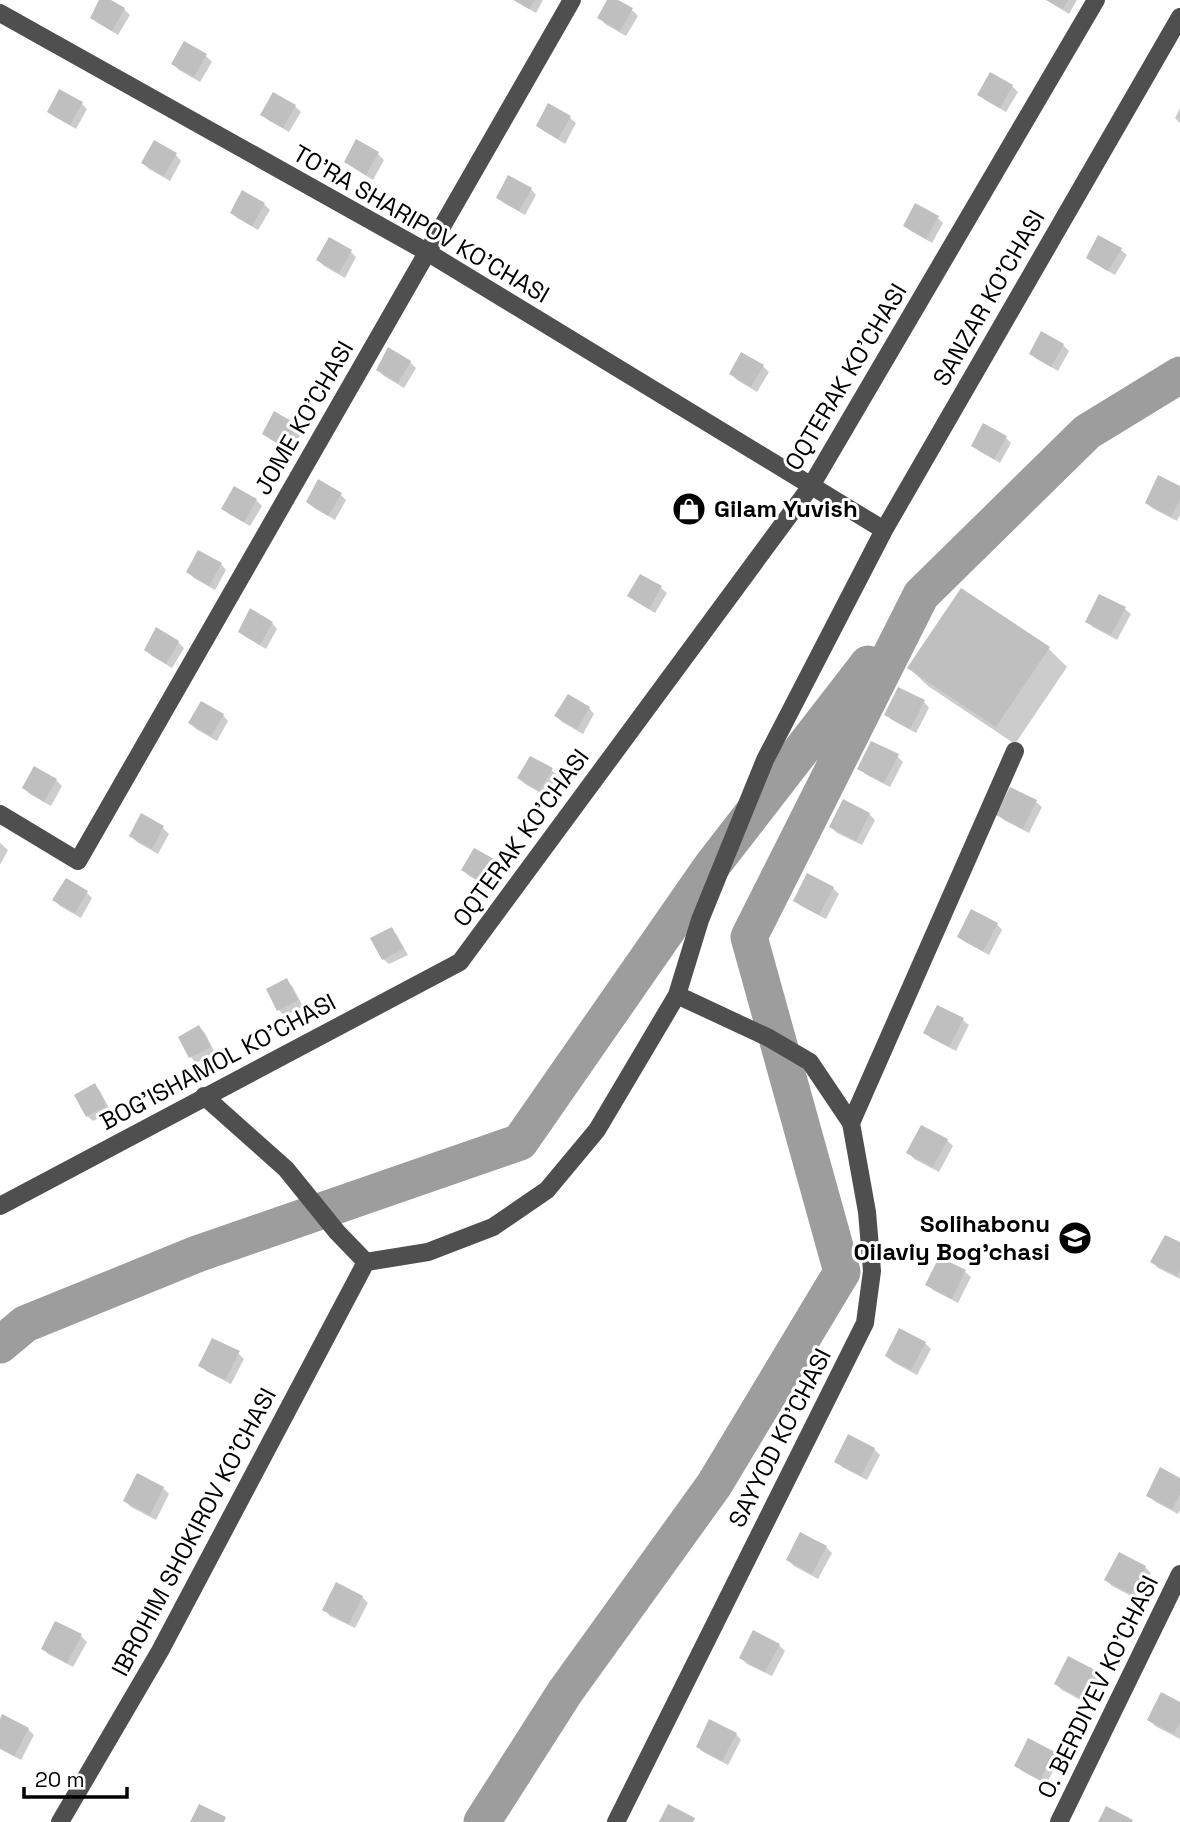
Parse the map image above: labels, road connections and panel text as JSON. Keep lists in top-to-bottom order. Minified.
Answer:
{"streets":{"street":["TO'RA SHARIPOV KO'CHASI","SANZAR KO'CHASI","OQTERAK KO'CHASI","JOME KO'CHASI","BOG'ISHAMOL KO'CHASI","SAYYOD KO'CHASI","IBROHIM SHOKIROV KO'CHASI","O. BERDIYEV KO'CHASI"]},"crossings":[["TO'RA SHARIPOV KO'CHASI","OQTERAK KO'CHASI"],["TO'RA SHARIPOV KO'CHASI","JOME KO'CHASI"],["SANZAR KO'CHASI","SAYYOD KO'CHASI"],["SANZAR KO'CHASI","IBROHIM SHOKIROV KO'CHASI"],["OQTERAK KO'CHASI","BOG'ISHAMOL KO'CHASI"]],"places":{"shop":["Gilam Yuvish"],"school or university":["Solihabonu Oilaviy Bog’chasi"]},"scale_bar":"20 m"}
